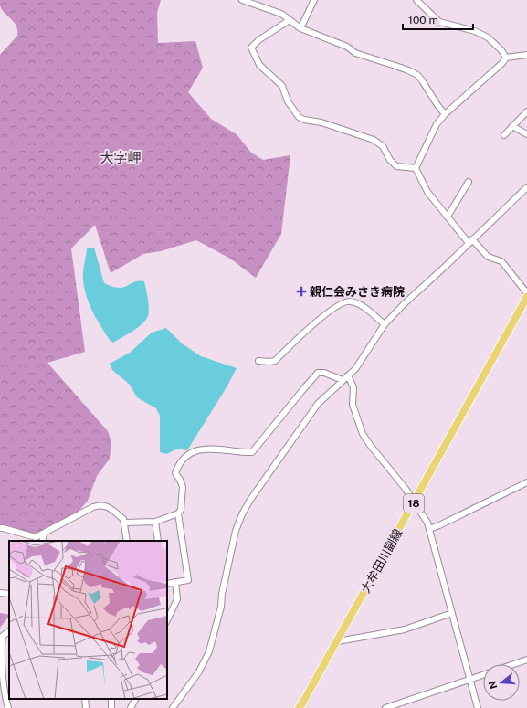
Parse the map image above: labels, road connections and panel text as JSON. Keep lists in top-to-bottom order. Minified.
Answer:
{"streets":{"main road":["18","大牟田川副線"]},"districts":["大字岬"],"places":{"health":["親仁会みさき病院"]},"scale_bar":"100 m","north":"left"}
